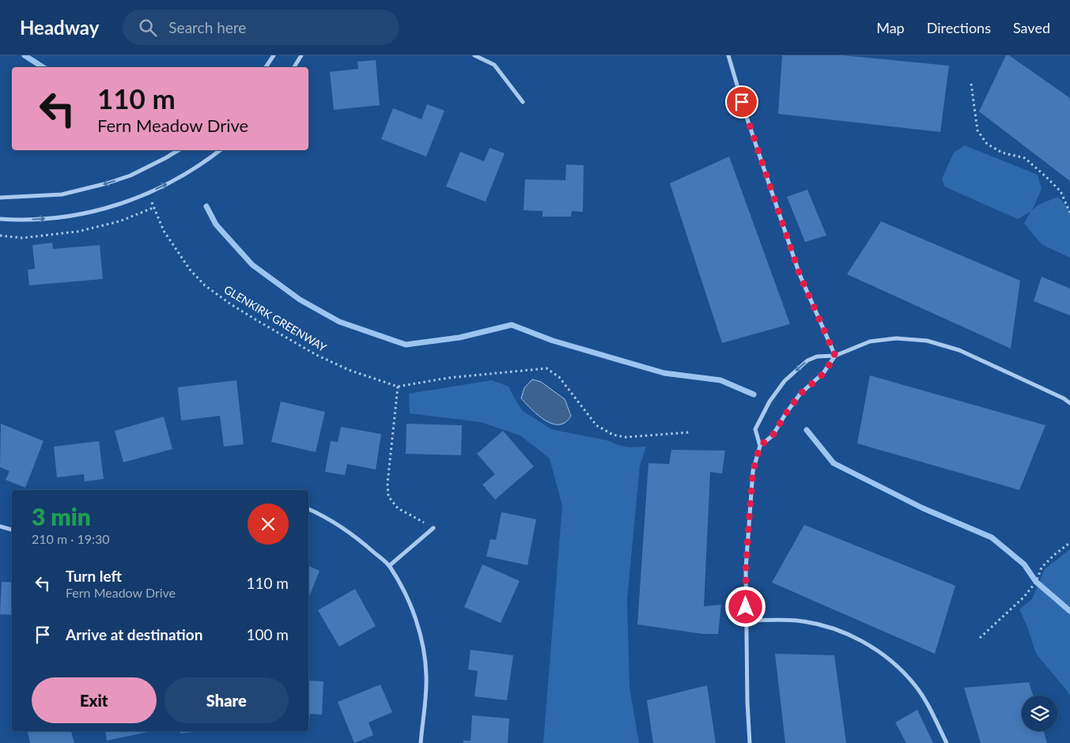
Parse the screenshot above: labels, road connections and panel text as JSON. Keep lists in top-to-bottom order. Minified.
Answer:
{"streets":{"path":["GLENKIRK GREENWAY"]},"page":{"header":"Headway","search":"Search here","nav":["Map","Directions","Saved"],"turn":["110 m","Fern Meadow Drive"],"heading":["3 min","210 m · 19:30"],"list":[{"name":"Turn left","note":"Fern Meadow Drive","value":"110 m"},{"name":"Arrive at destination","value":"100 m"}],"buttons":["Exit","Share"]}}
